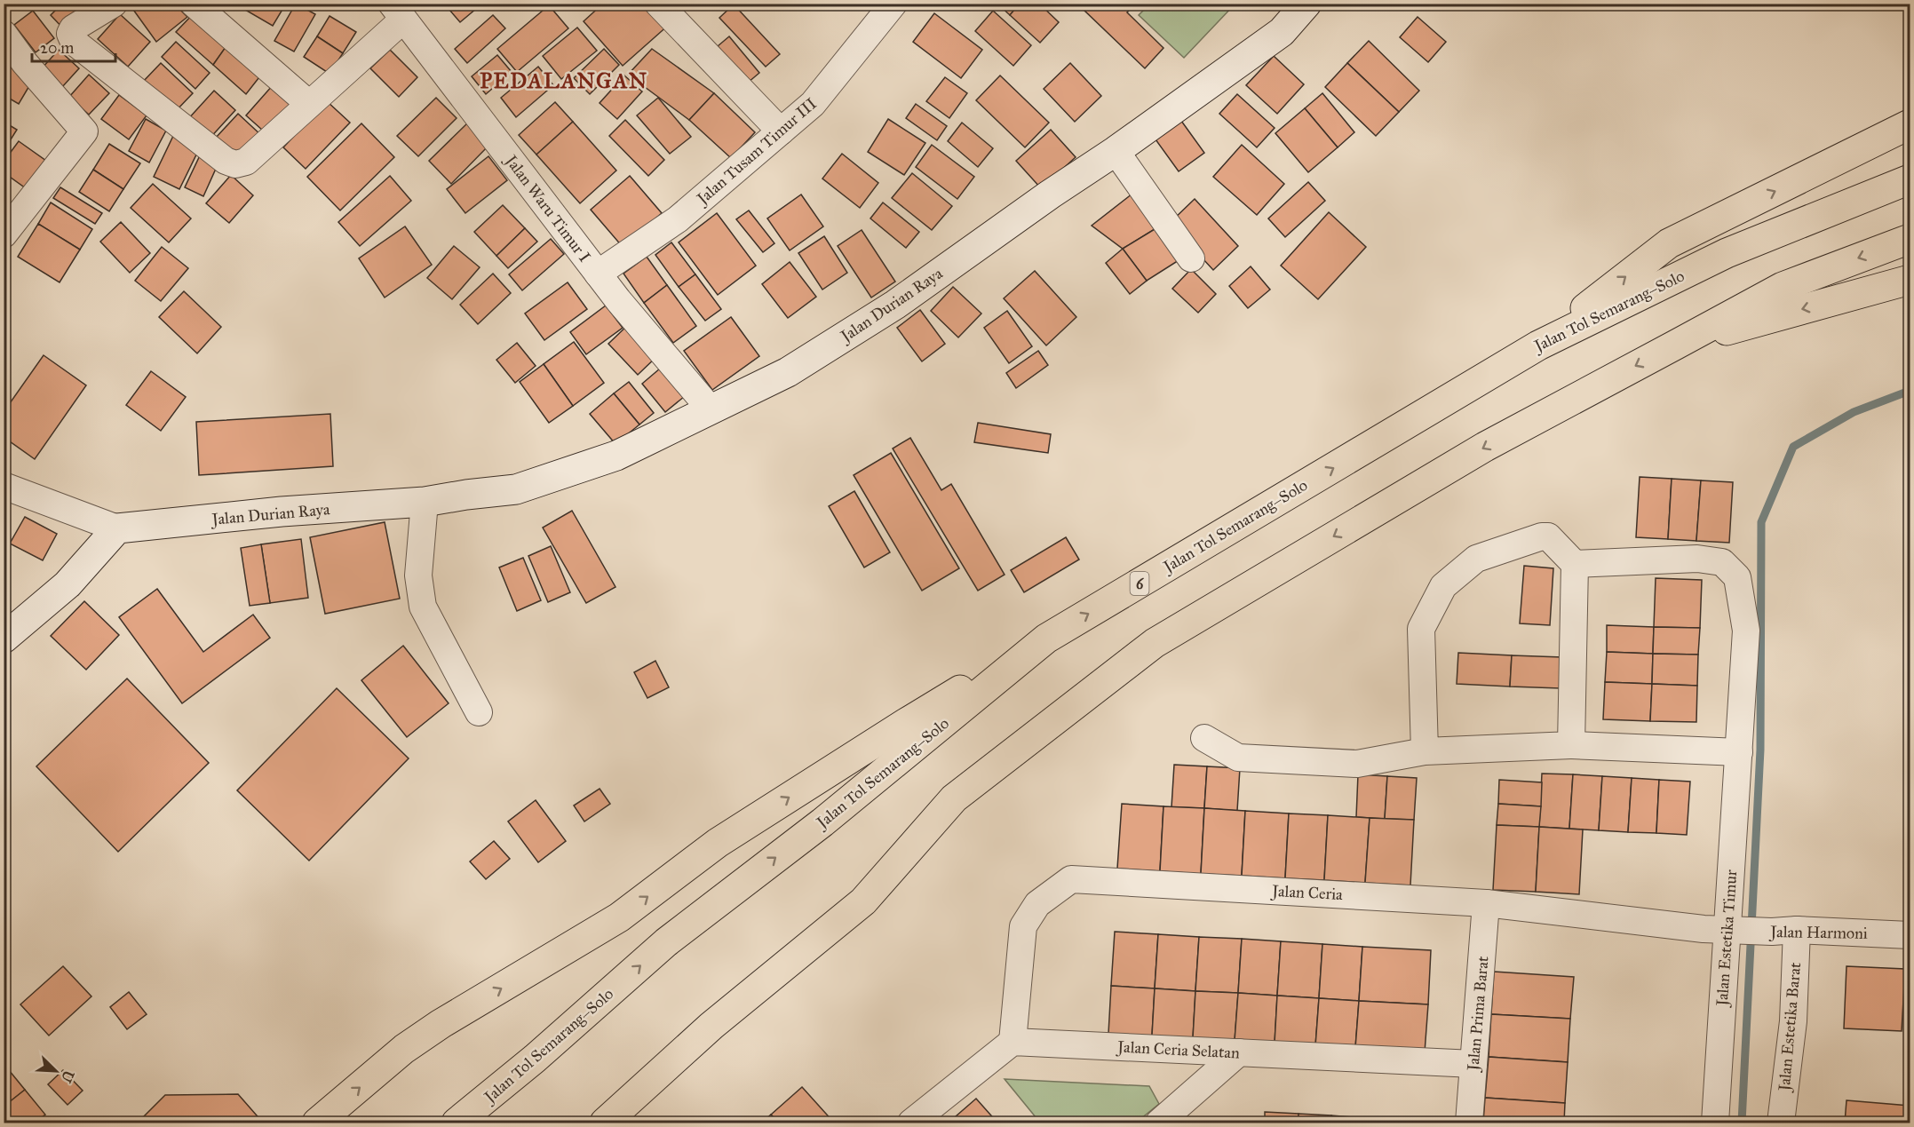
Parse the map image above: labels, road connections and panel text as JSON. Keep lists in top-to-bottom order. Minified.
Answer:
{"streets":{"highway":["Jalan Tol Semarang–Solo","6"],"main road":["Jalan Durian Raya"],"street":["Jalan Tusam Timur III","Jalan Waru Timur I","Jalan Ceria","Jalan Harmoni","Jalan Estetika Timur","Jalan Prima Barat","Jalan Estetika Barat","Jalan Ceria Selatan"]},"crossings":[["Jalan Tusam Timur III","Jalan Waru Timur I"],["Jalan Waru Timur I","Jalan Durian Raya"],["Jalan Ceria","Jalan Harmoni"],["Jalan Ceria","Jalan Estetika Timur"],["Jalan Ceria","Jalan Prima Barat"],["Jalan Ceria","Jalan Ceria Selatan"],["Jalan Harmoni","Jalan Estetika Timur"],["Jalan Harmoni","Jalan Estetika Barat"],["Jalan Prima Barat","Jalan Ceria Selatan"]],"districts":["PEDALANGAN"],"scale_bar":"20 m","north":"bottom right"}
